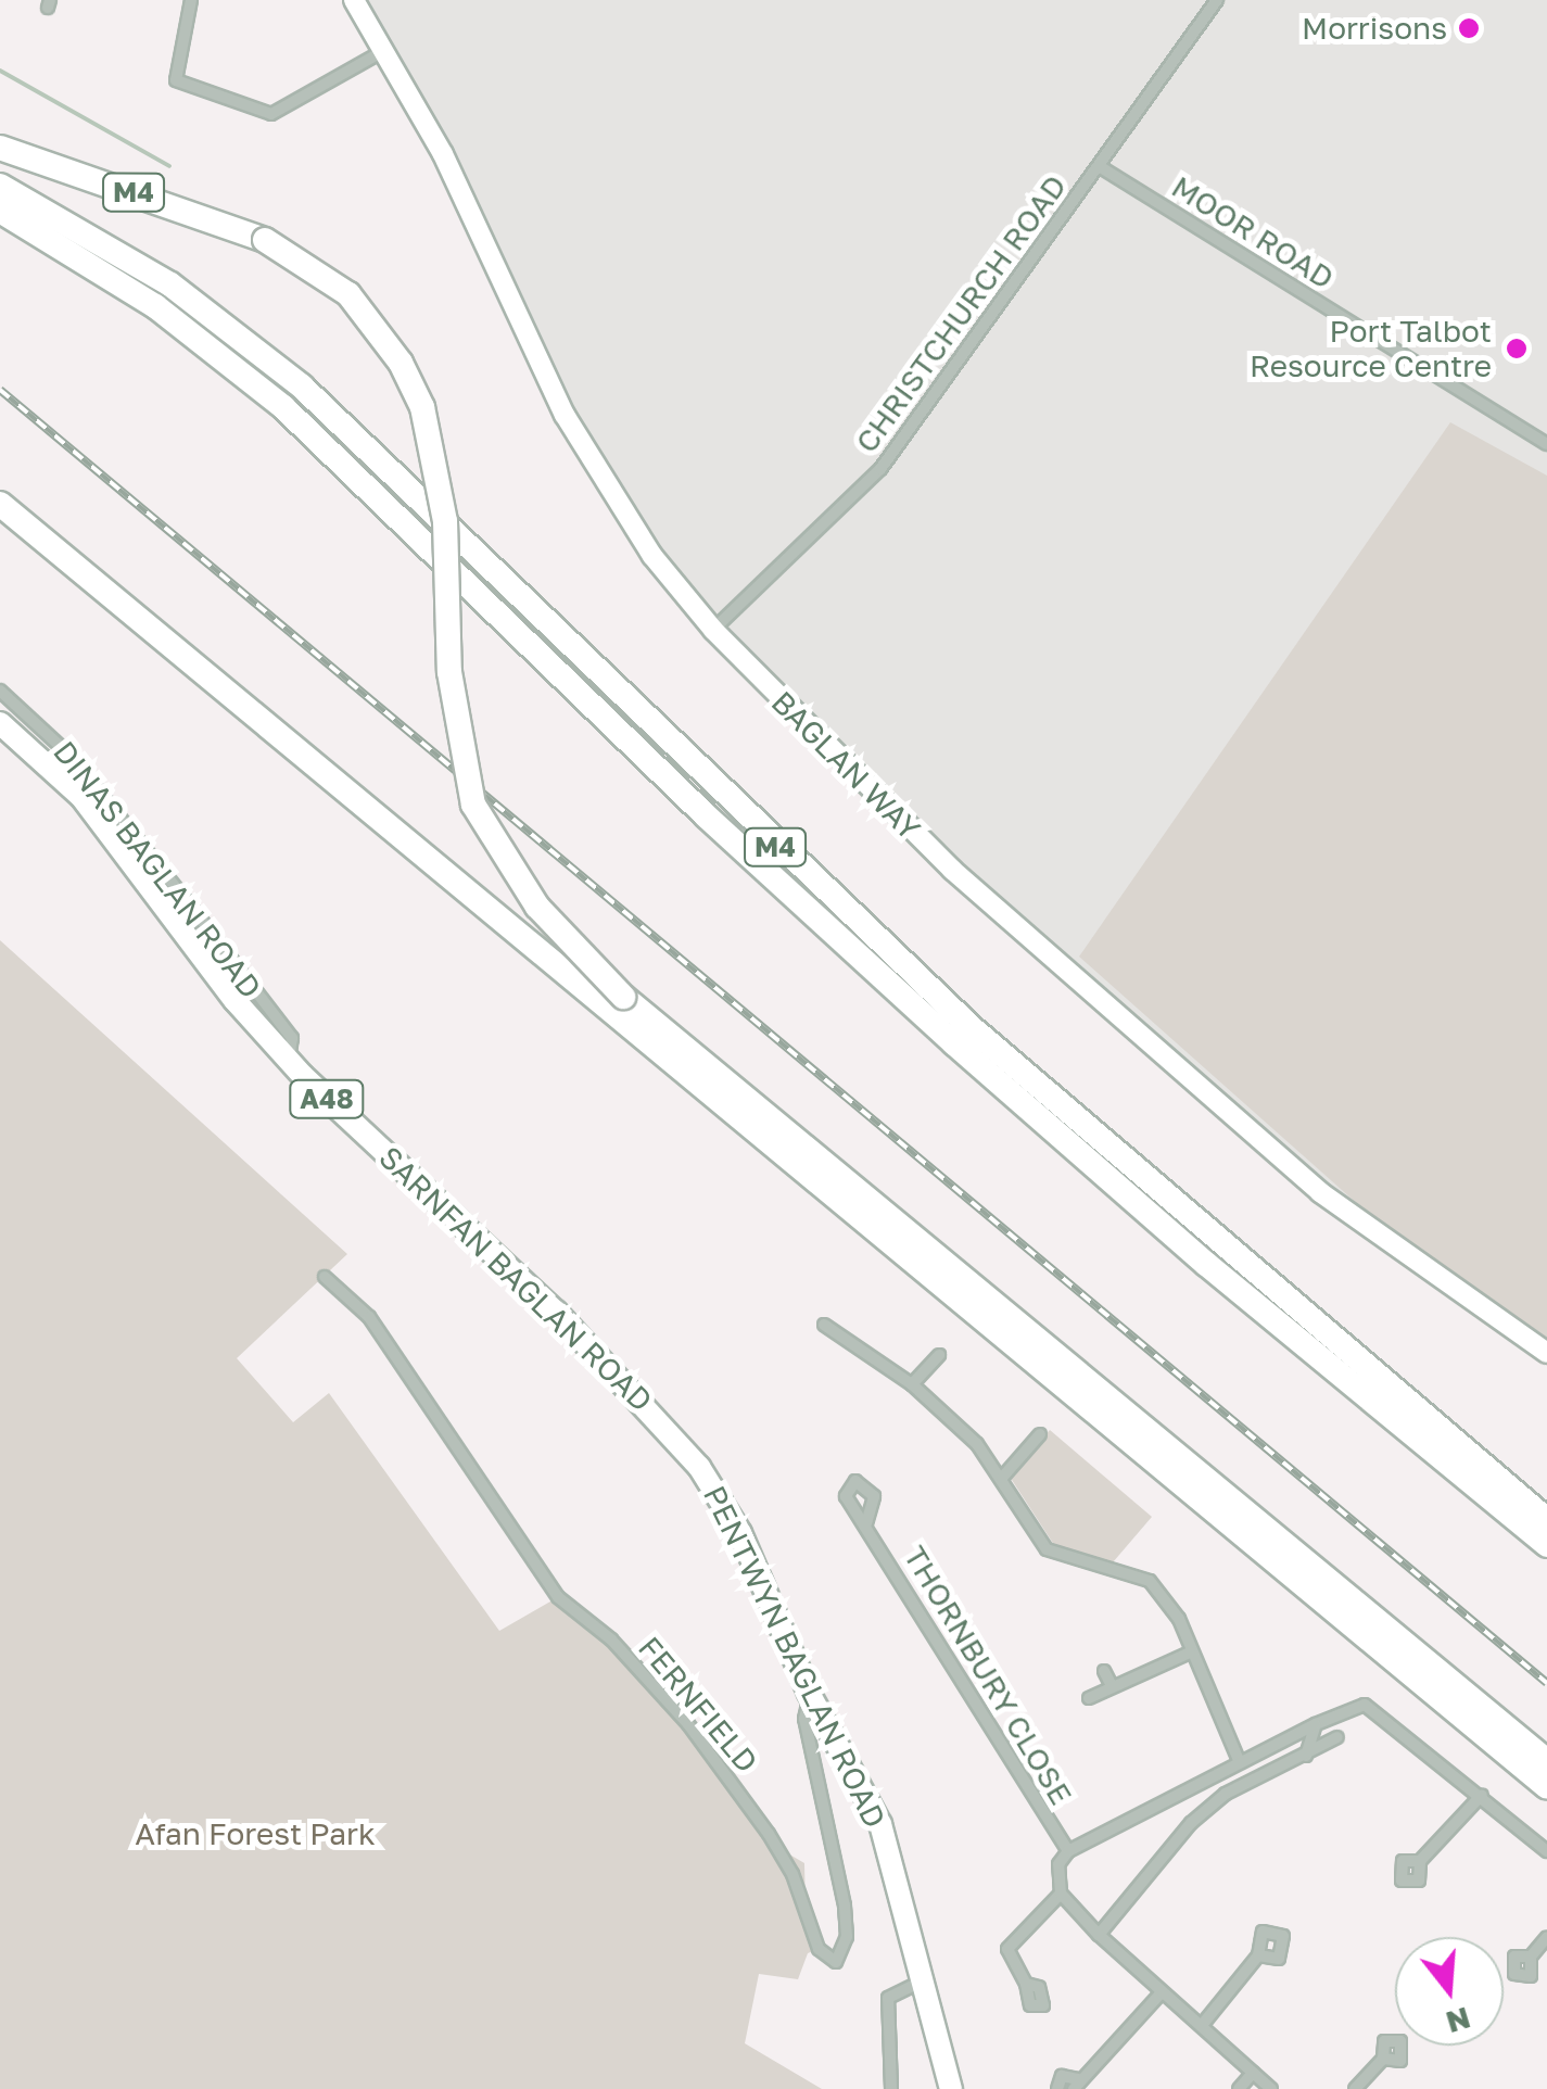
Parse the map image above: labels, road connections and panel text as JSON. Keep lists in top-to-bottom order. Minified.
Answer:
{"streets":{"highway":["M4"],"main road":["DINAS BAGLAN ROAD","A48","SARNFAN BAGLAN ROAD","PENTWYN BAGLAN ROAD"],"street":["MOOR ROAD","CHRISTCHURCH ROAD","BAGLAN WAY","THORNBURY CLOSE","FERNFIELD"]},"crossings":[["MOOR ROAD","CHRISTCHURCH ROAD"],["CHRISTCHURCH ROAD","BAGLAN WAY"],["DINAS BAGLAN ROAD","SARNFAN BAGLAN ROAD"],["SARNFAN BAGLAN ROAD","PENTWYN BAGLAN ROAD"],["PENTWYN BAGLAN ROAD","FERNFIELD"]],"parks":["Afan Forest Park"],"places":["Morrisons","Port Talbot Resource Centre"],"north":"bottom"}
